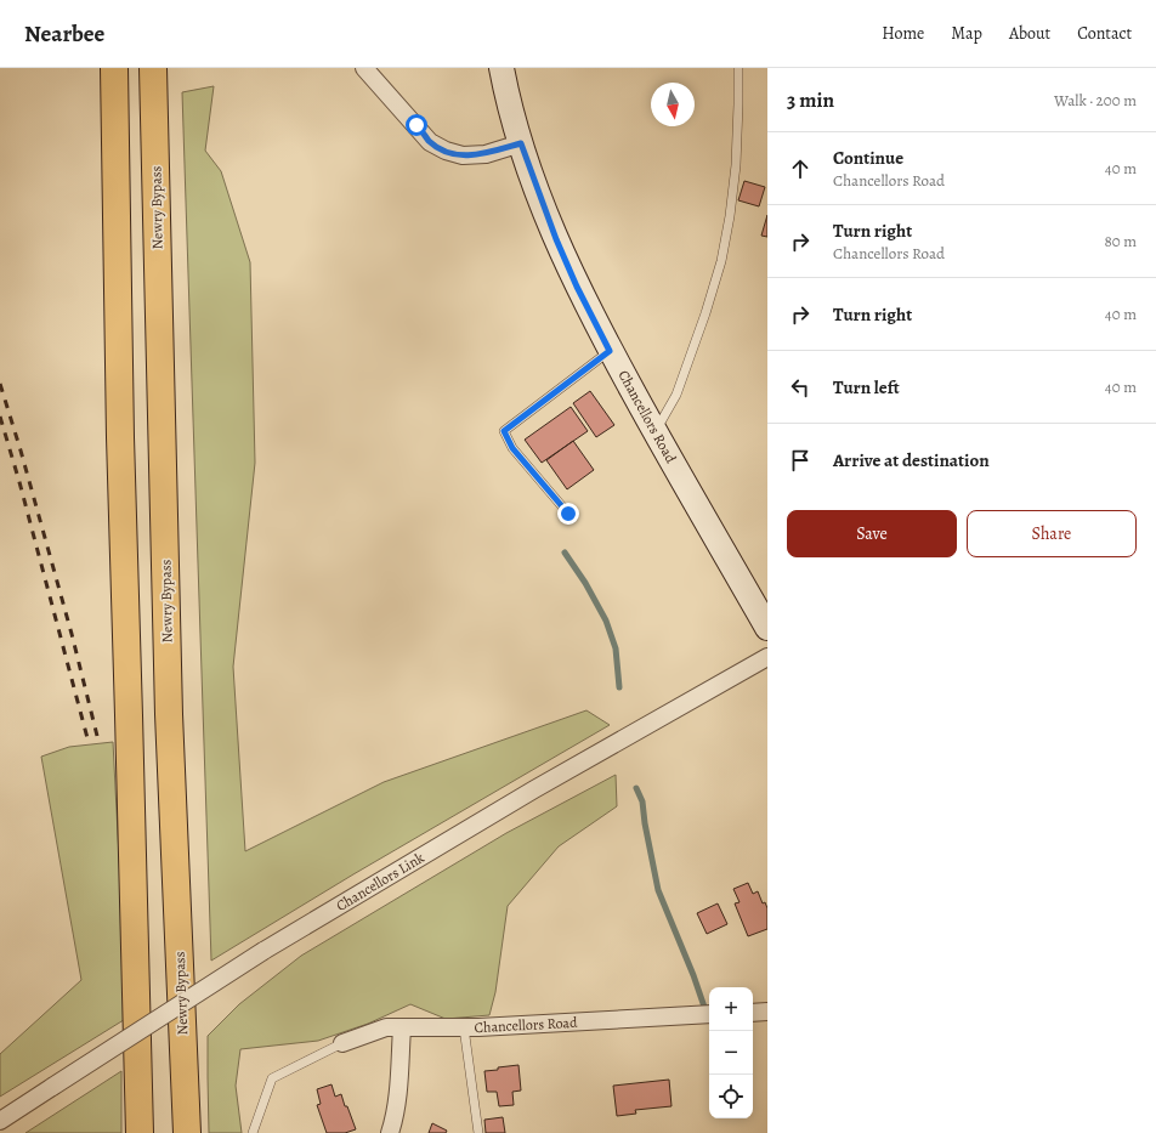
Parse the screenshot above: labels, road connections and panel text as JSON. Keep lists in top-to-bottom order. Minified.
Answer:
{"streets":{"highway":["Newry Bypass"],"street":["Chancellors Road","Chancellors Link"]},"north":"bottom","page":{"header":"Nearbee","nav":["Home","Map","About","Contact"],"heading":["3 min","Walk · 200 m"],"list":[["Continue","Chancellors Road","40 m"],["Turn right","Chancellors Road","80 m"],["Turn right","40 m"],["Turn left","40 m"],"Arrive at destination"],"buttons":["Save","Share"],"map_buttons":["+","−"]}}
